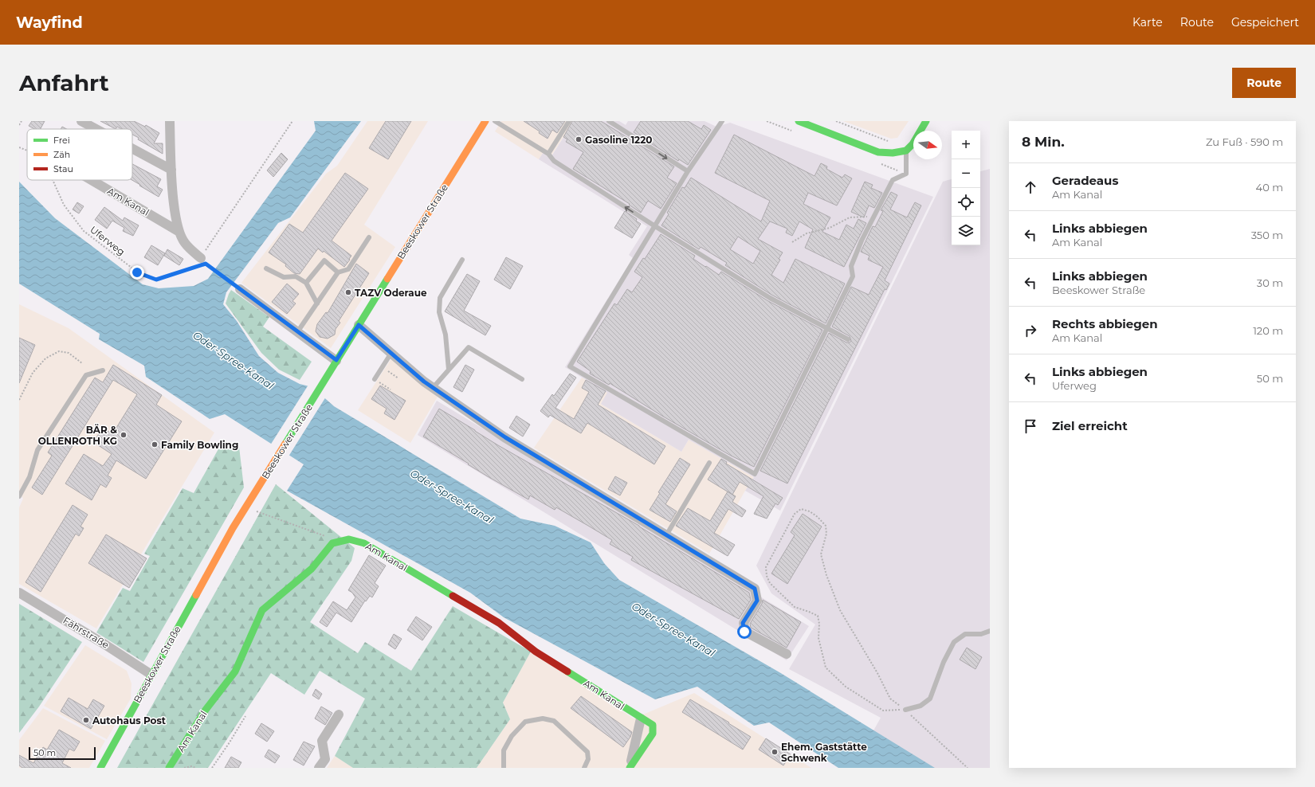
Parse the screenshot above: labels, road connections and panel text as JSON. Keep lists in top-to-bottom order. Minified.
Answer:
{"streets":{"street":["Am Kanal","Beeskower Straße","Fährstraße"],"path":["Uferweg"]},"crossings":[["Beeskower Straße","Fährstraße"]],"water":["Oder-Spree-Kanal"],"places":["Gasoline 1220","TAZV Oderaue","BÄR & OLLENROTH KG","Family Bowling","Autohaus Post","Ehem. Gaststätte Schwenk"],"legend":["Frei","Zäh","Stau"],"scale_bar":"50 m","north":"right","page":{"header":"Wayfind","nav":["Karte","Route","Gespeichert"],"buttons":"Route","title":"Anfahrt","heading":["8 Min.","Zu Fuß · 590 m"],"map_buttons":["+","−"],"list":[["Geradeaus","Am Kanal","40 m"],["Links abbiegen","Am Kanal","350 m"],["Links abbiegen","Beeskower Straße","30 m"],["Rechts abbiegen","Am Kanal","120 m"],["Links abbiegen","Uferweg","50 m"],"Ziel erreicht"],"scale":"50 m"}}
